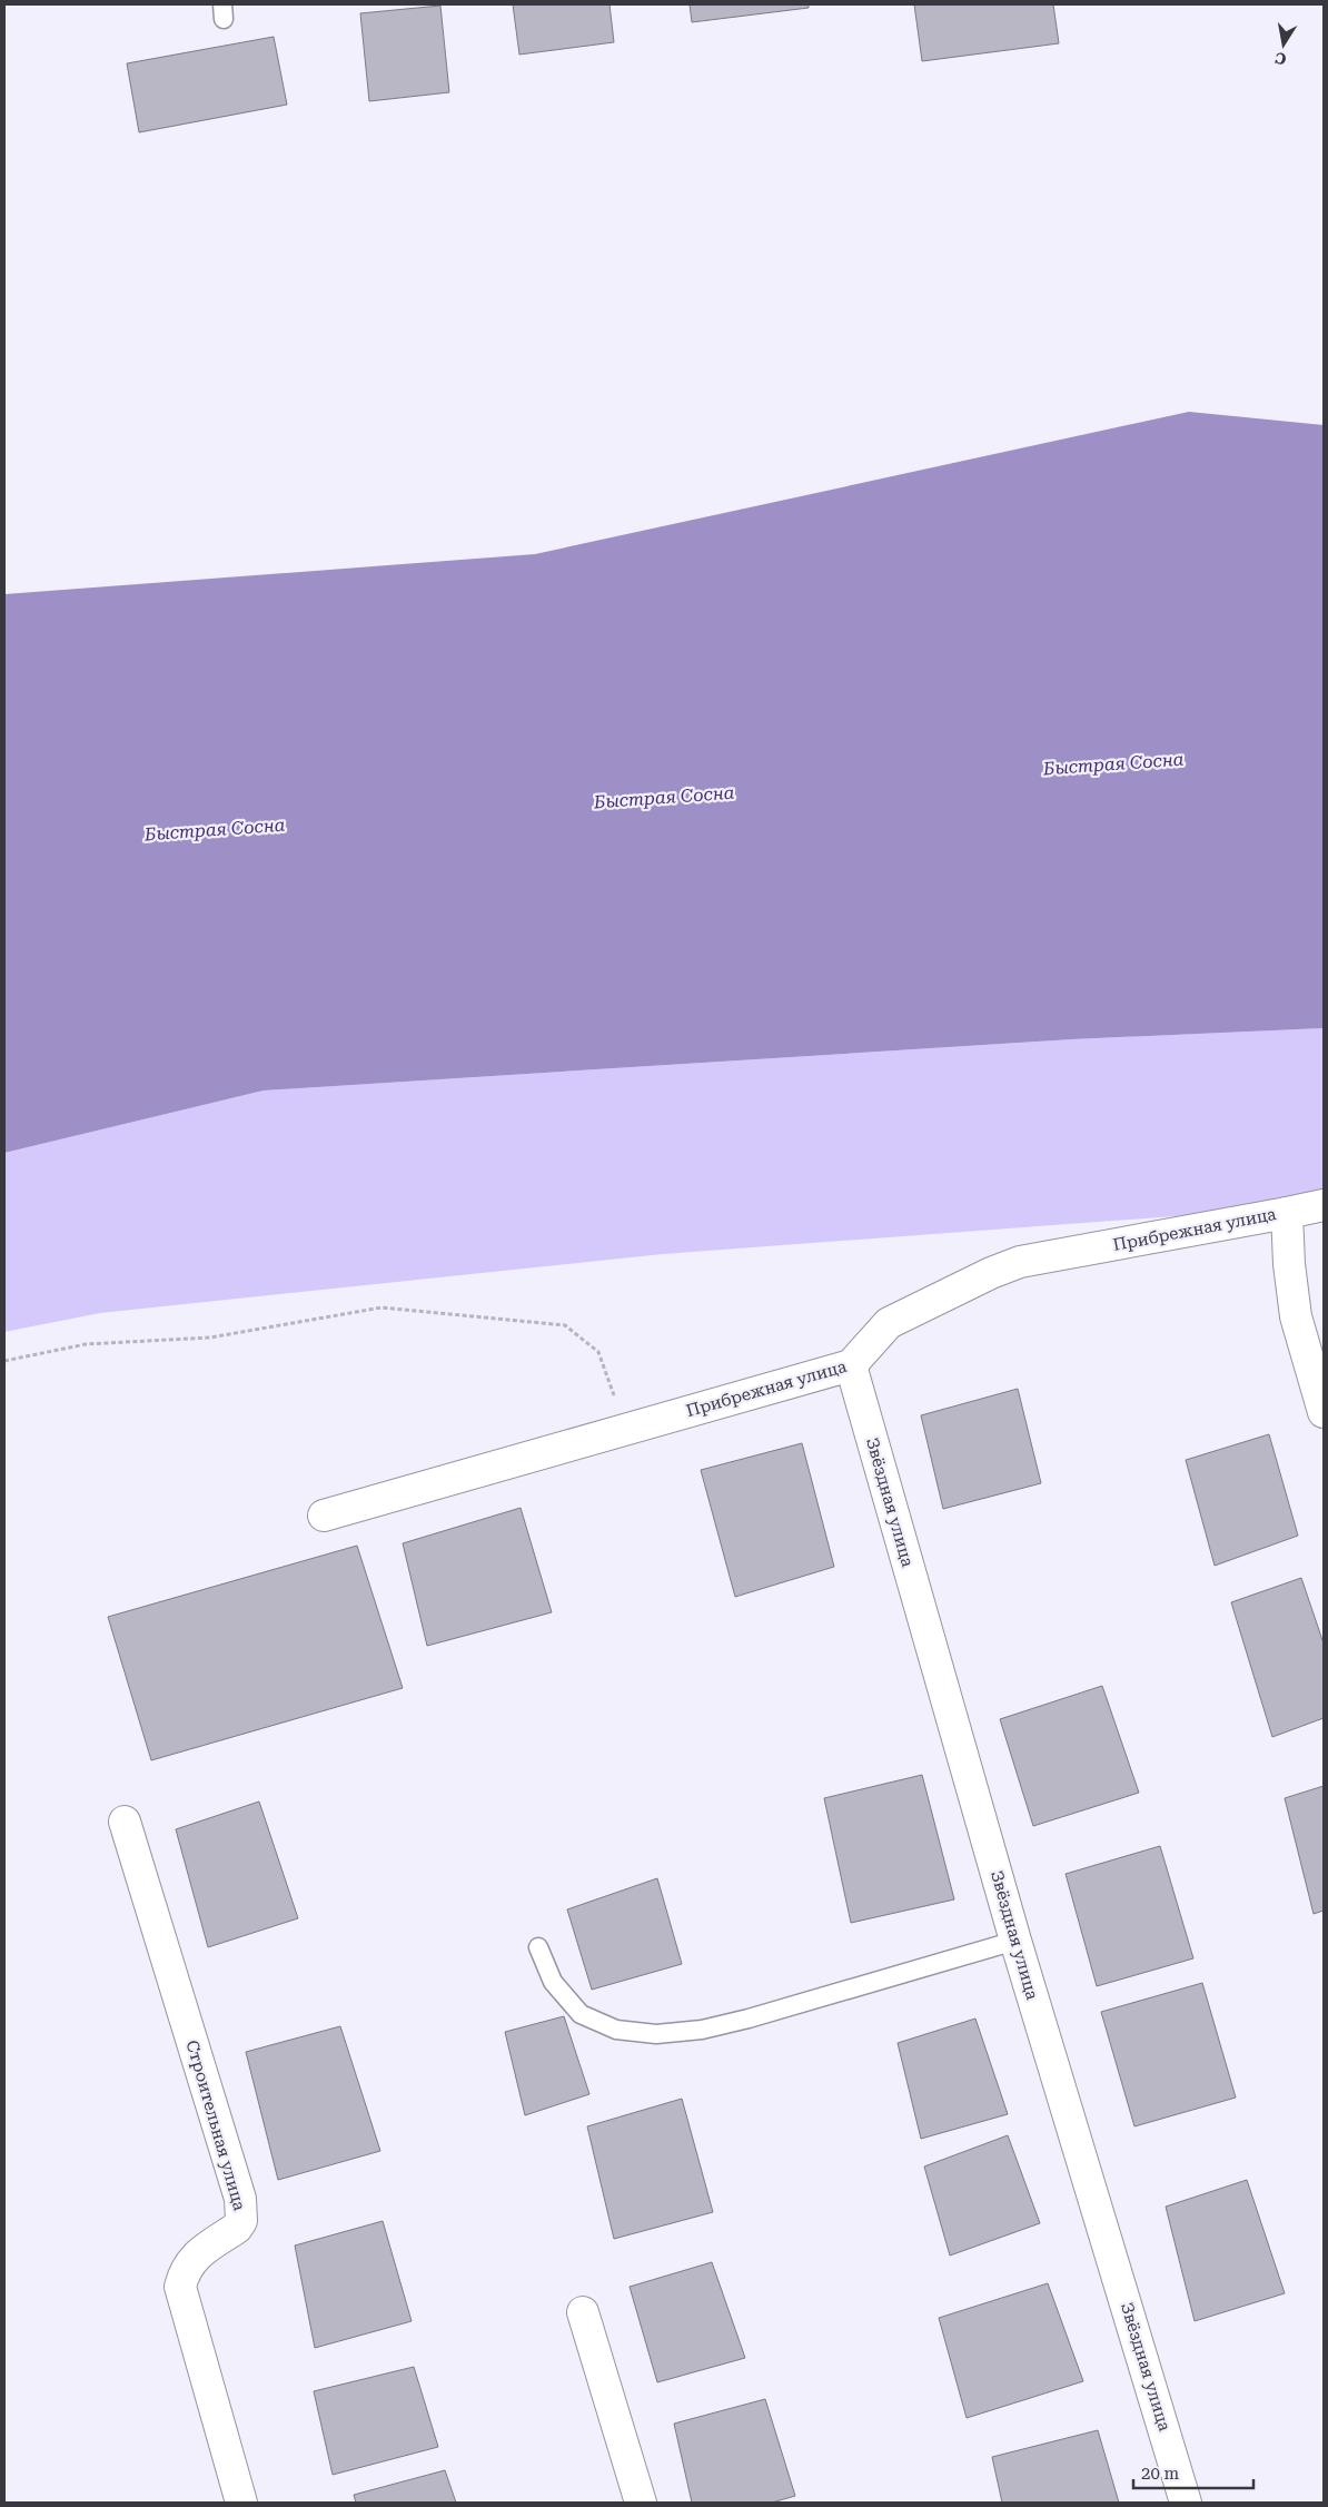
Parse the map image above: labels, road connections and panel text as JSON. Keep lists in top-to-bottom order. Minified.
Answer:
{"streets":{"street":["Прибрежная улица","Звёздная улица","Строительная улица"]},"crossings":[["Прибрежная улица","Звёздная улица"]],"water":["Быстрая Сосна"],"scale_bar":"20 m","north":"bottom"}
